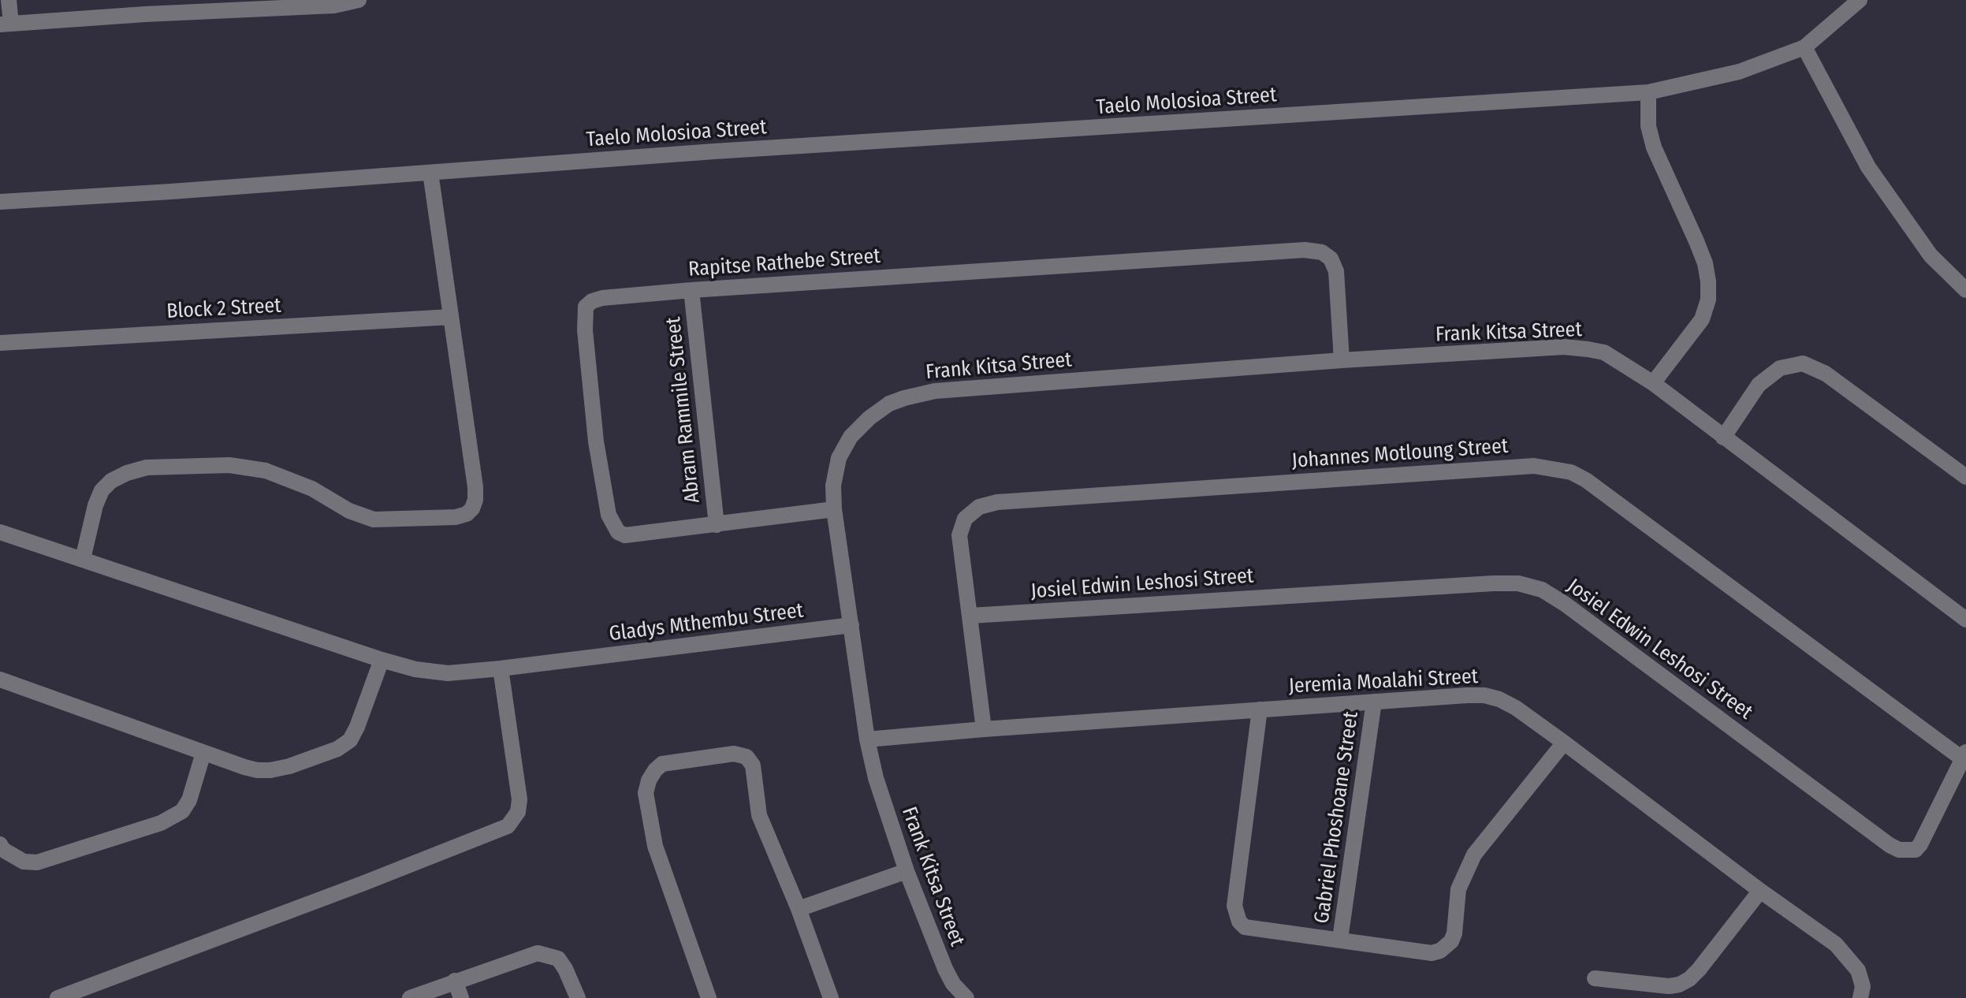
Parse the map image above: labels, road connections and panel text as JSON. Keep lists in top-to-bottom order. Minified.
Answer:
{"streets":{"street":["Taelo Molosioa Street","Rapitse Rathebe Street","Block 2 Street","Frank Kitsa Street","Abram Rammile Street","Johannes Motloung Street","Josiel Edwin Leshosi Street","Gladys Mthembu Street","Jeremia Moalahi Street","Gabriel Phoshoane Street"]},"crossings":[["Rapitse Rathebe Street","Frank Kitsa Street"],["Rapitse Rathebe Street","Abram Rammile Street"],["Frank Kitsa Street","Gladys Mthembu Street"],["Frank Kitsa Street","Jeremia Moalahi Street"],["Johannes Motloung Street","Josiel Edwin Leshosi Street"],["Johannes Motloung Street","Jeremia Moalahi Street"],["Jeremia Moalahi Street","Gabriel Phoshoane Street"]]}
